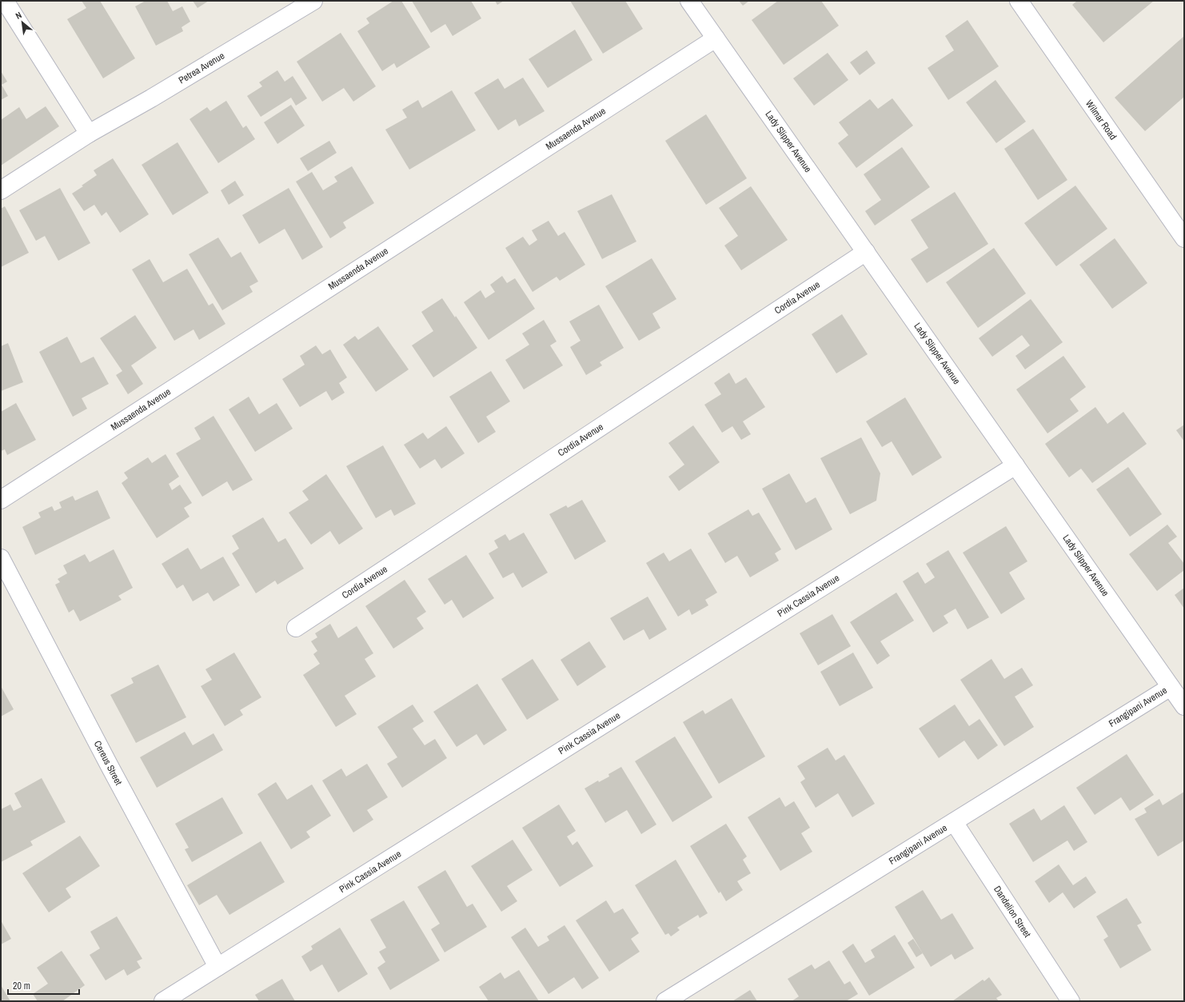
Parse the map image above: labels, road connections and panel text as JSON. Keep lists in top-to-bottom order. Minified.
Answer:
{"streets":{"street":["Petrea Avenue","Wilmar Road","Mussaenda Avenue","Lady Slipper Avenue","Cordia Avenue","Pink Cassia Avenue","Frangipani Avenue","Cereus Street","Dandelion Street"]},"crossings":[["Mussaenda Avenue","Lady Slipper Avenue"],["Lady Slipper Avenue","Cordia Avenue"],["Lady Slipper Avenue","Pink Cassia Avenue"],["Lady Slipper Avenue","Frangipani Avenue"],["Pink Cassia Avenue","Cereus Street"],["Frangipani Avenue","Dandelion Street"]],"scale_bar":"20 m","north":"top left"}
